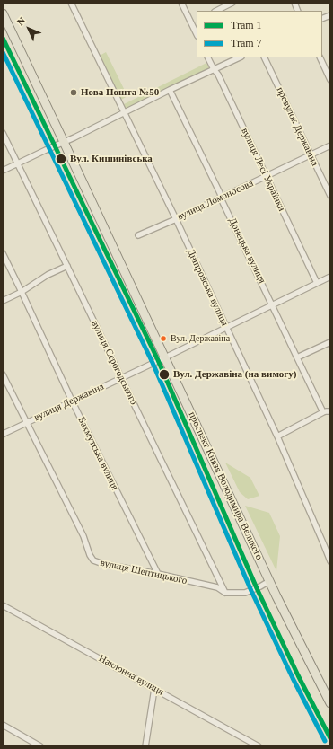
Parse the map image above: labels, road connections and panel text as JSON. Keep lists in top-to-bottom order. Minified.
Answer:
{"streets":{"main road":["проспект Князя Володимира Великого"],"street":["провулок Державіна","вулиця Лесі Українки","вулиця Ломоносова","Донецька вулиця","Дніпровська вулиця","вулиця Сєрогодського","вулиця Державіна","Бахмутська вулиця","вулиця Шептицького","Наклонна вулиця"]},"crossings":[["провулок Державіна","вулиця Ломоносова"],["вулиця Лесі Українки","вулиця Ломоносова"],["вулиця Лесі Українки","вулиця Державіна"],["вулиця Ломоносова","Донецька вулиця"],["вулиця Ломоносова","Дніпровська вулиця"],["Донецька вулиця","вулиця Державіна"],["Дніпровська вулиця","вулиця Державіна"],["вулиця Сєрогодського","вулиця Державіна"],["вулиця Сєрогодського","вулиця Шептицького"],["вулиця Державіна","Бахмутська вулиця"],["вулиця Державіна","проспект Князя Володимира Великого"],["вулиця Державіна","вулиця Шептицького"],["Бахмутська вулиця","вулиця Шептицького"],["проспект Князя Володимира Великого","вулиця Шептицького"]],"places":["Нова Пошта №50","Вул. Кишинівська","Вул. Державіна","Вул. Державіна (на вимогу)"],"lines":["tram line 1","tram line 7"],"legend":["Tram 1","Tram 7"],"north":"top left"}
